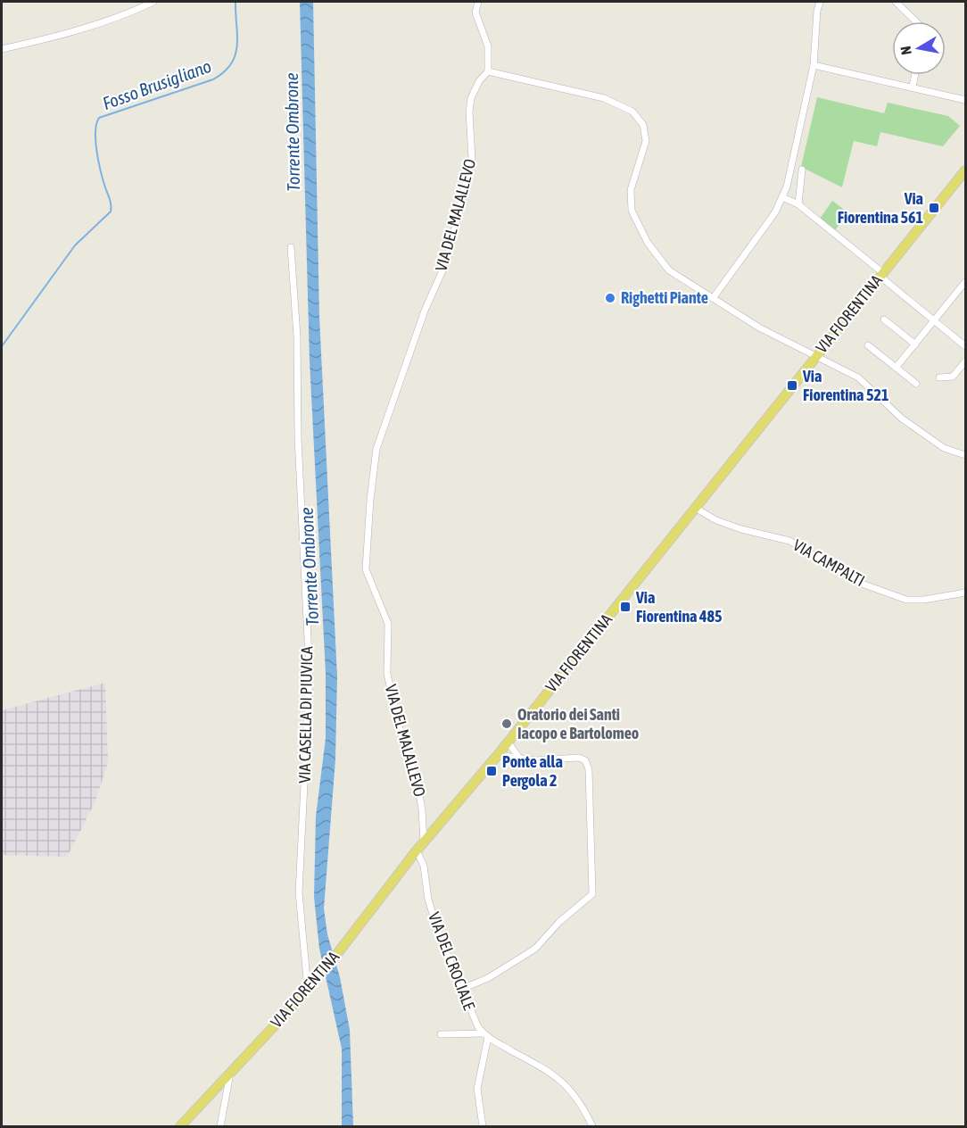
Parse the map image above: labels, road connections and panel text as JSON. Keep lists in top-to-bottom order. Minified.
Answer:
{"streets":{"main road":["VIA FIORENTINA"],"street":["VIA DEL MALALLEVO","VIA CAMPALTI","VIA CASELLA DI PIUVICA","VIA DEL CROCIALE"]},"crossings":[["VIA DEL MALALLEVO","VIA FIORENTINA"],["VIA FIORENTINA","VIA CAMPALTI"],["VIA FIORENTINA","VIA CASELLA DI PIUVICA"],["VIA FIORENTINA","VIA DEL CROCIALE"]],"water":["Fosso Brusigliano","Torrente Ombrone"],"places":{"transit":["Via Fiorentina 561","Via Fiorentina 521","Via Fiorentina 485","Ponte alla Pergola 2"],"other":["Righetti Piante","Oratorio dei Santi Iacopo e Bartolomeo"]},"north":"left"}
